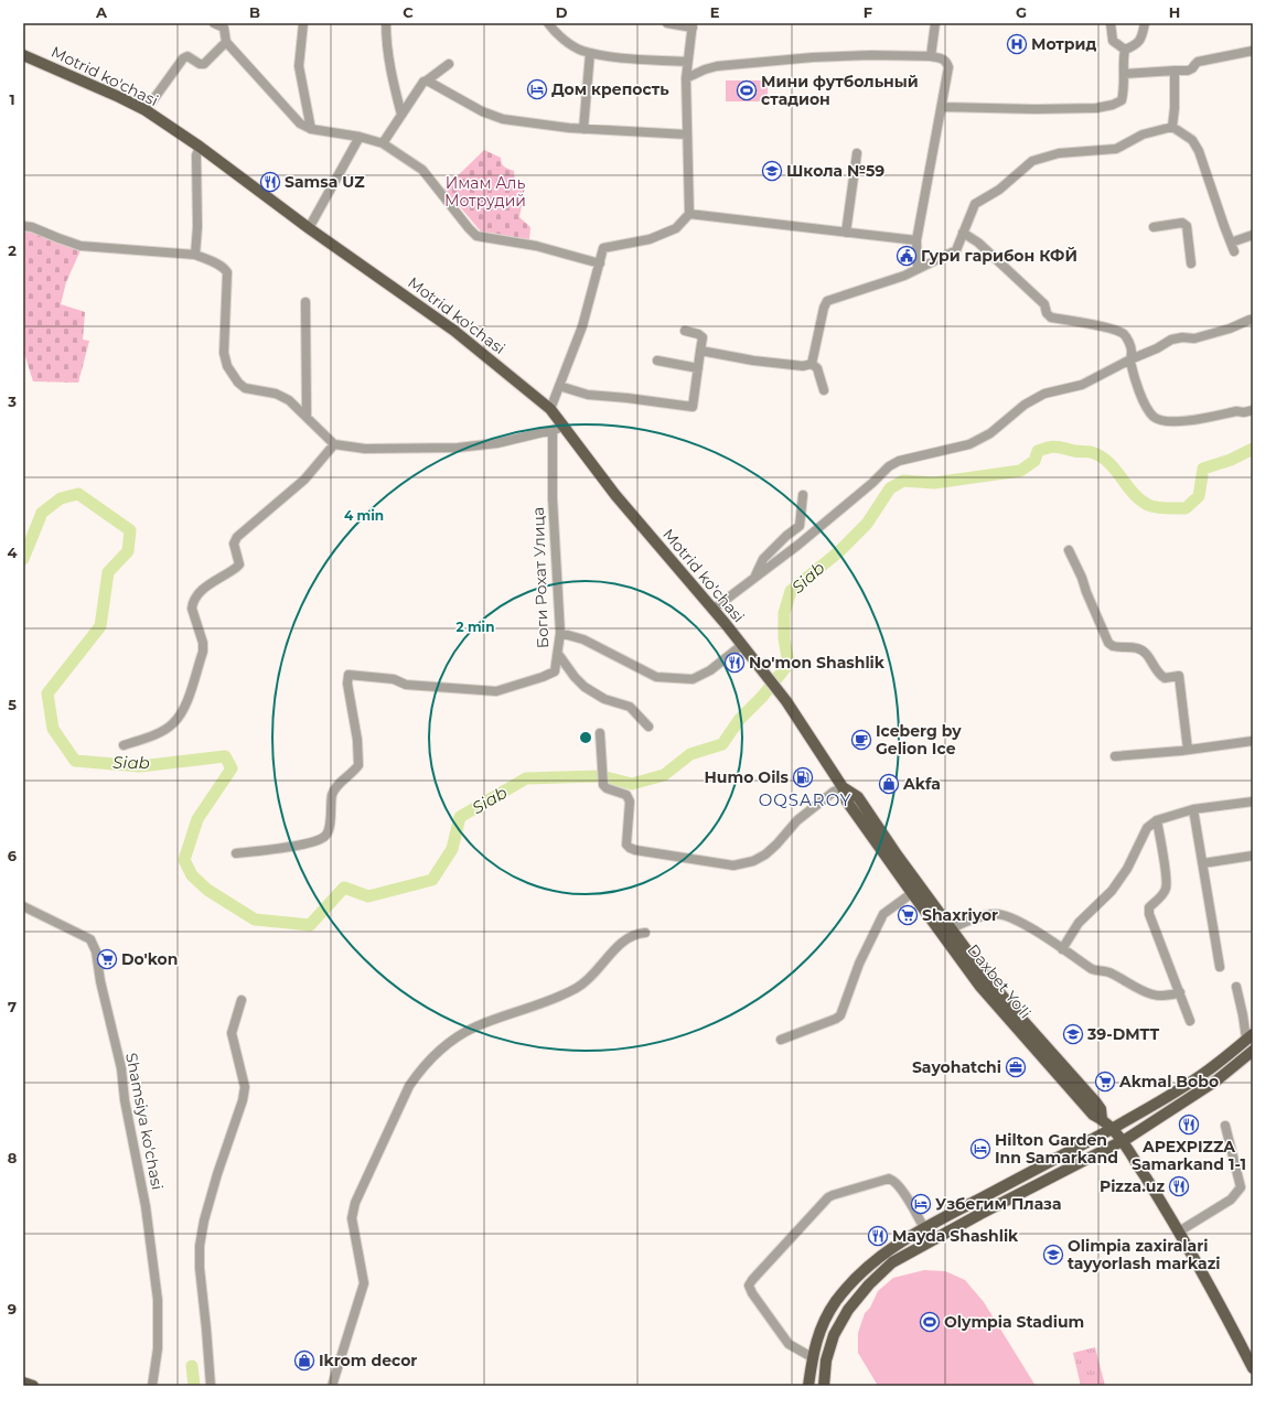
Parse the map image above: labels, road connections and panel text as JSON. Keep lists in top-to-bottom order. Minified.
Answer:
{"streets":{"main road":["Motrid ko'chasi","Daxbet Yo'li"],"street":["Боги Рохат Улица","Shamsiya ko'chasi"]},"crossings":[["Motrid ko'chasi","Боги Рохат Улица"],["Motrid ko'chasi","Daxbet Yo'li"]],"districts":["OQSAROY"],"water":["Siab"],"parks":["Имам Аль Мотрудий"],"places":{"hospital":["Мотрид"],"hotel":["Дом крепость","Hilton Garden Inn Samarkand","Узбегим Плаза"],"sports":["Мини футбольный стадион","Olympia Stadium"],"school or university":["Школа №59","39-DMTT","Olimpia zaxiralari tayyorlash markazi"],"restaurant":["Samsa UZ","No'mon Shashlik","APEXPIZZA Samarkand 1-1","Pizza.uz","Mayda Shashlik"],"public building":["Гури гарибон КФЙ"],"cafe":["Iceberg by Gelion Ice"],"fuel station":["Humo Oils"],"shop":["Akfa","Ikrom decor"],"supermarket":["Shaxriyor","Do'kon","Akmal Bobo"],"office":["Sayohatchi"]},"grid":{"columns":["A","B","C","D","E","F","G","H"],"rows":["1","2","3","4","5","6","7","8","9"]},"rings":["4 min","2 min"]}
